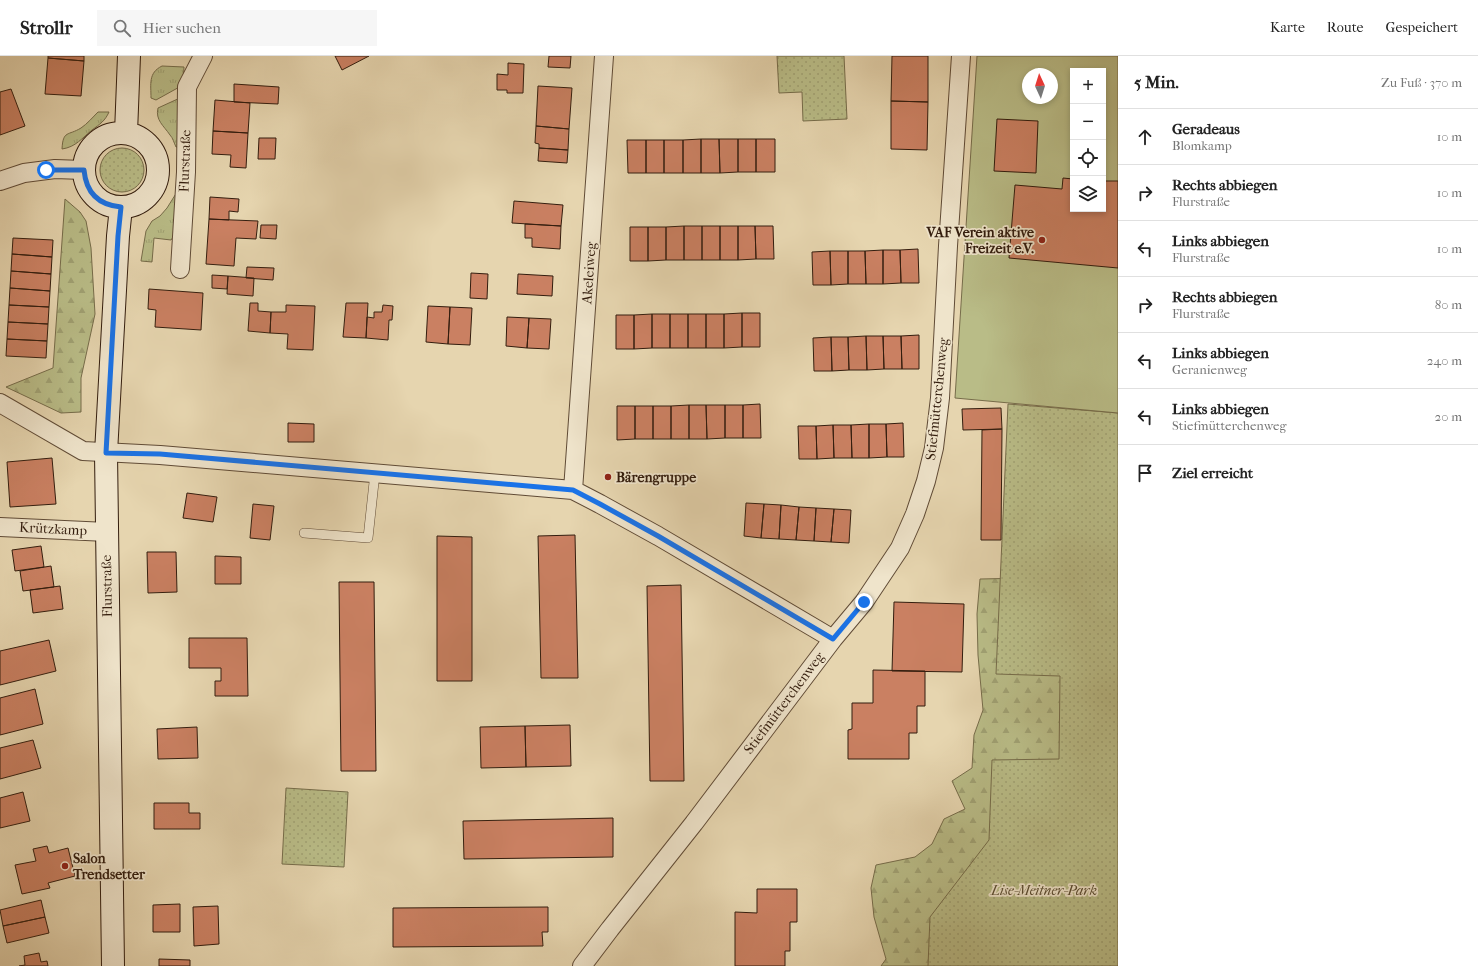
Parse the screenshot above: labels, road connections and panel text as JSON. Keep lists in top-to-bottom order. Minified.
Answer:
{"streets":{"street":["Flurstraße","Akeleiweg","Stiefmütterchenweg","Krützkamp"]},"crossings":[["Flurstraße","Krützkamp"]],"parks":["Lise-Meitner-Park"],"places":["VAF Verein aktive Freizeit e.V.","Bärengruppe","Salon Trendsetter"],"north":"top","page":{"header":"Strollr","search":"Hier suchen","nav":["Karte","Route","Gespeichert"],"heading":["5 Min.","Zu Fuß · 370 m"],"map_buttons":["+","−"],"list":[["Geradeaus","Blomkamp","10 m"],["Rechts abbiegen","Flurstraße","10 m"],["Links abbiegen","Flurstraße","10 m"],["Rechts abbiegen","Flurstraße","80 m"],["Links abbiegen","Geranienweg","240 m"],["Links abbiegen","Stiefmütterchenweg","20 m"],"Ziel erreicht"]}}
